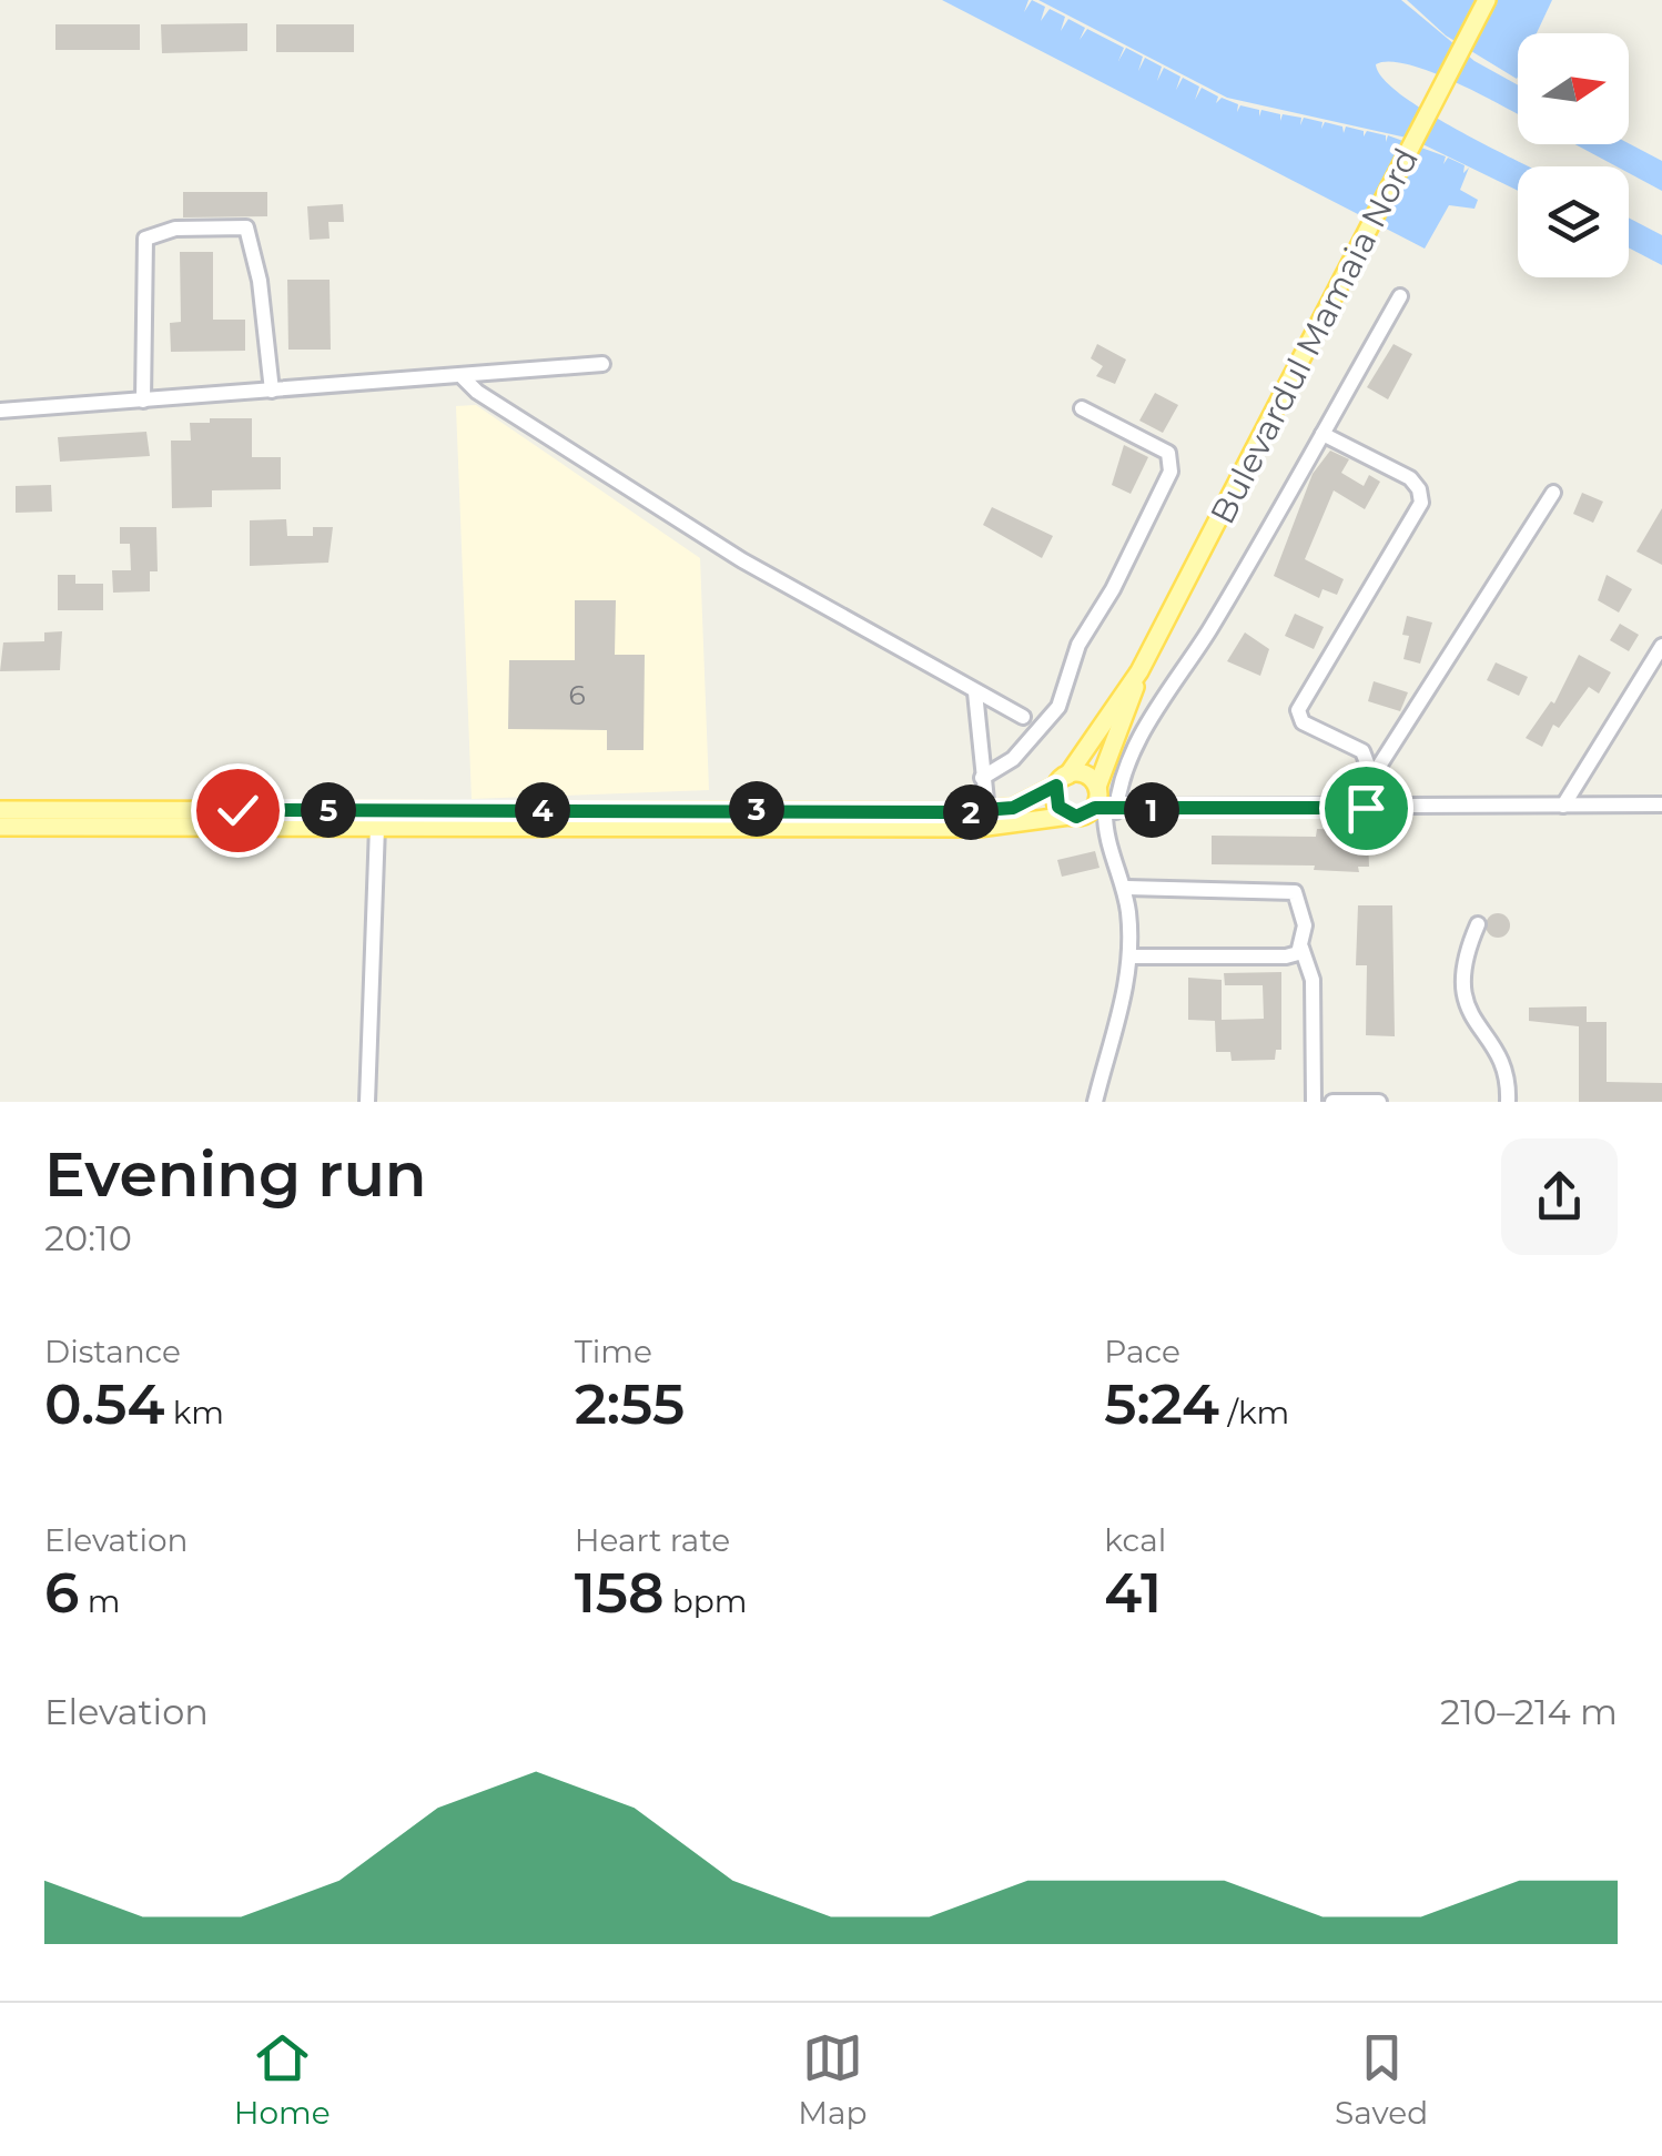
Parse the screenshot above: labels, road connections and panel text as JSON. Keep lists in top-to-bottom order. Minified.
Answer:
{"streets":{"main road":["Bulevardul Mamaia Nord"]},"house_numbers":["6"],"north":"right","page":{"pins":["3","1","4","5","2"],"heading":["Evening run","20:10"],"stats":[["Distance","0.54 km"],["Time","2:55"],["Pace","5:24 /km"],["Elevation","6 m"],["Heart rate","158 bpm"],["kcal","41"]],"chart":["Elevation","210–214 m"],"tabs":["Home","Map","Saved"]}}
